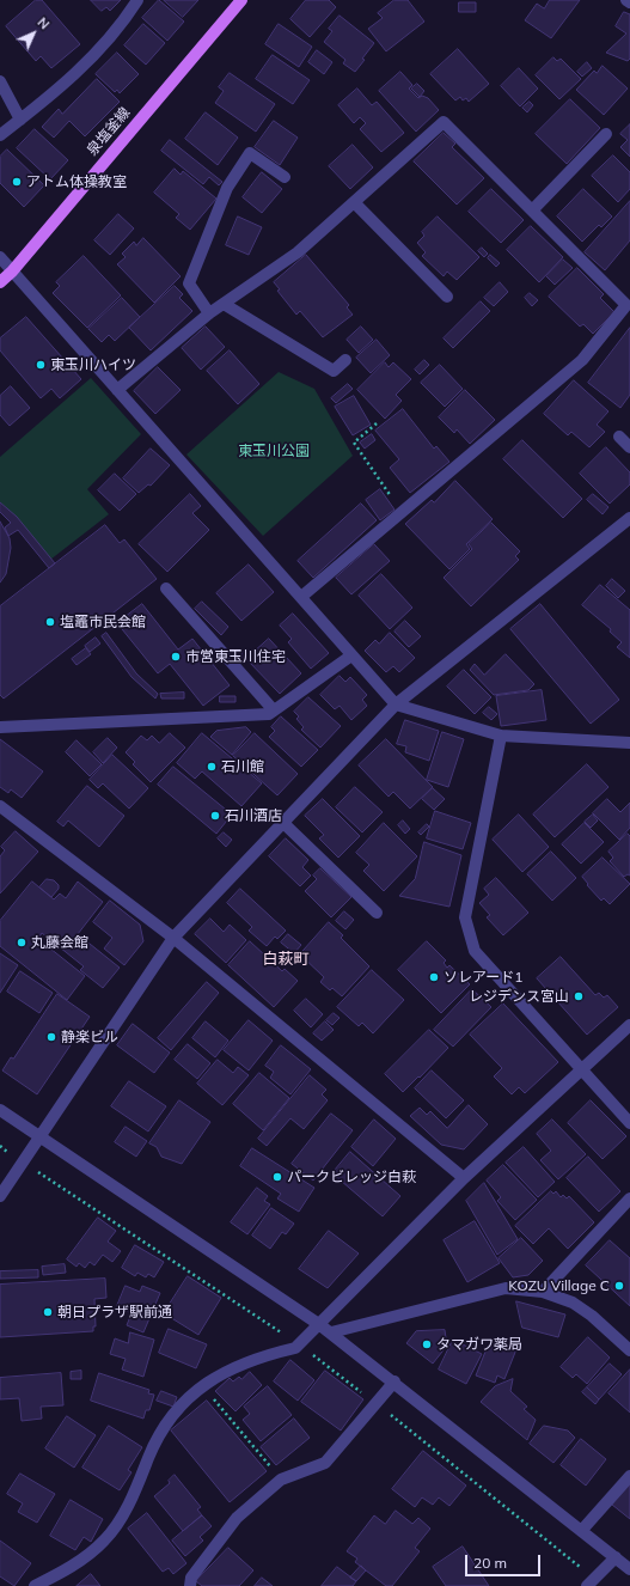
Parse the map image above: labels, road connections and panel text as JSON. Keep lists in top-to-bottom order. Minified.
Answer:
{"streets":{"main road":["泉塩釜線"]},"districts":["白萩町"],"parks":["東玉川公園"],"places":["アトム体操教室","東玉川ハイツ","塩竈市民会館","市営東玉川住宅","石川館","石川酒店","丸藤会館","ソレアード1","レジデンス宮山","静楽ビル","パークビレッジ白萩","KOZU Village C","朝日プラザ駅前通","タマガワ薬局"],"scale_bar":"20 m","north":"top right"}
